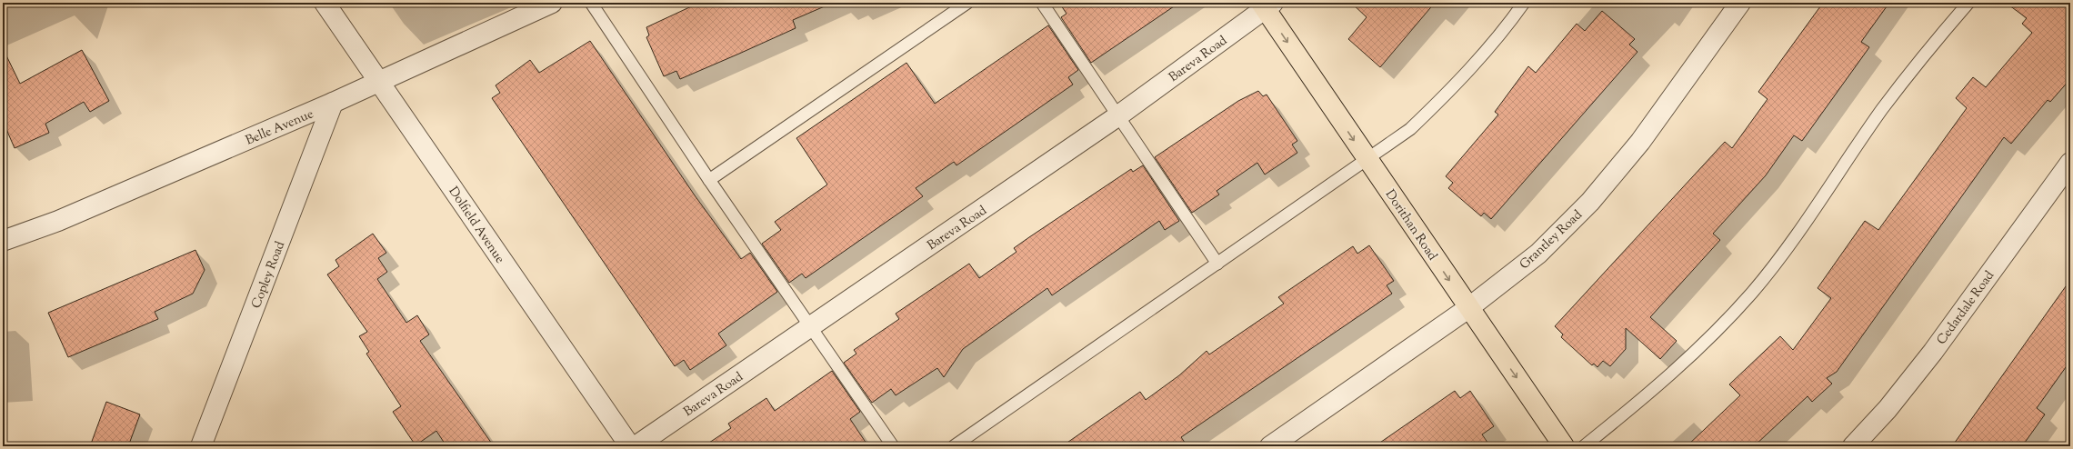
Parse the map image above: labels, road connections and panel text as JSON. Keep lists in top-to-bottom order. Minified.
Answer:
{"streets":{"main road":["Dorithan Road"],"street":["Bareva Road","Belle Avenue","Dolfield Avenue","Grantley Road","Copley Road","Cedardale Road"]},"crossings":[["Bareva Road","Dorithan Road"],["Belle Avenue","Dolfield Avenue"],["Belle Avenue","Copley Road"],["Dorithan Road","Grantley Road"]],"one_way":["Dorithan Road"]}
